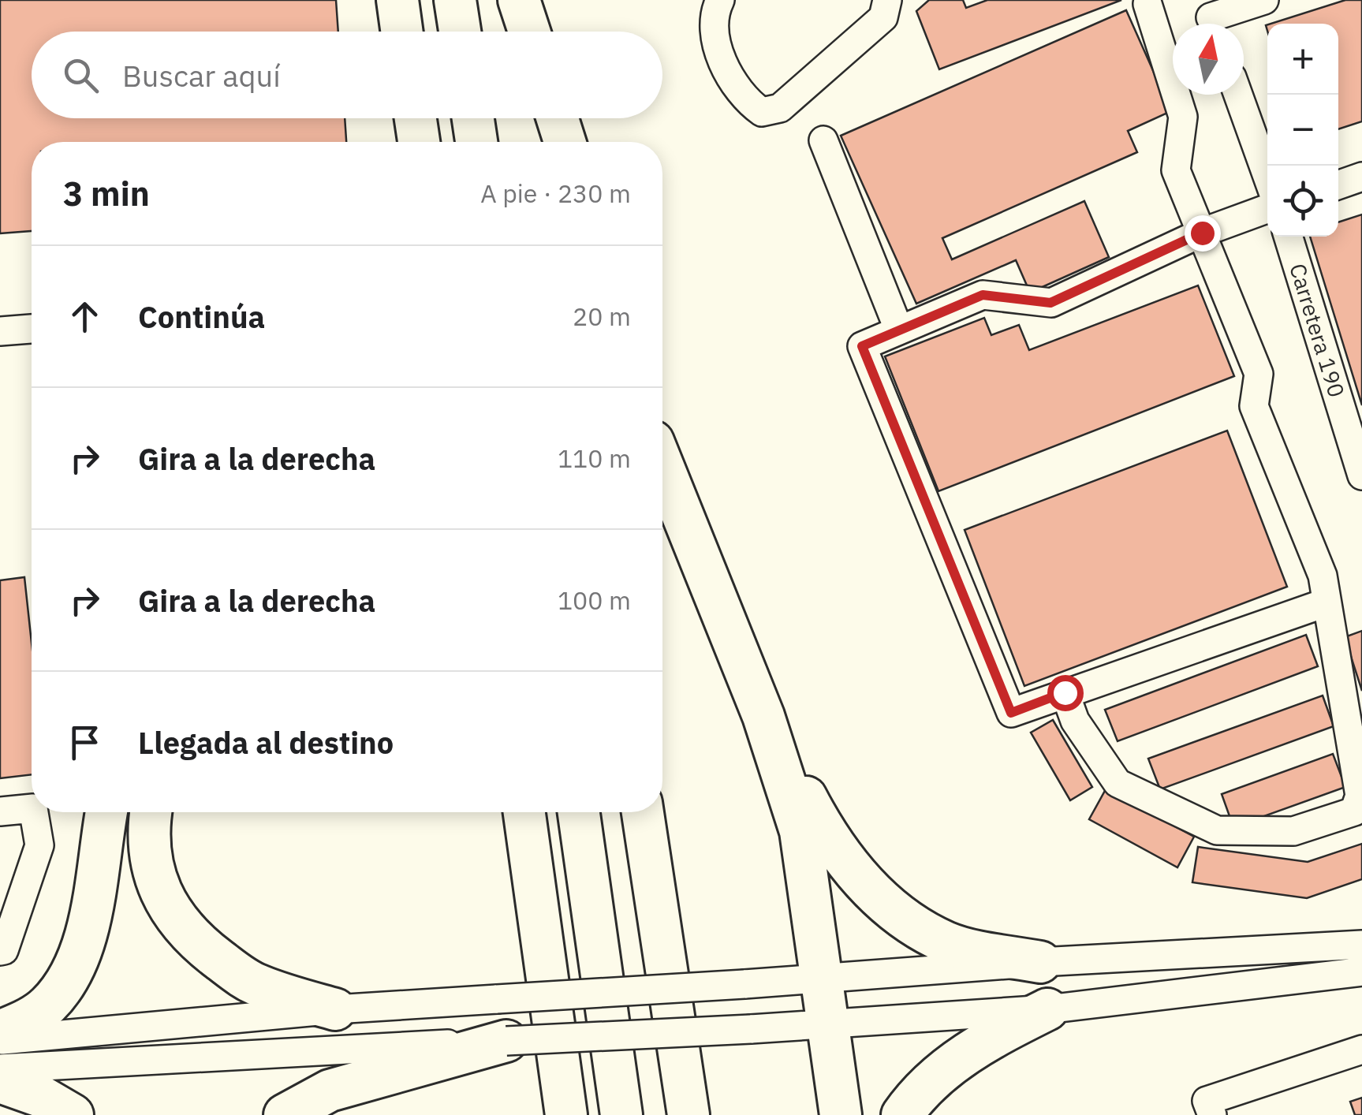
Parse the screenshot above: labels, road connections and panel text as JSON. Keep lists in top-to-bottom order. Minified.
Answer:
{"streets":{"street":["Carretera 190"]},"north":"top","page":{"map_buttons":["+","−"],"search":"Buscar aquí","heading":["3 min","A pie · 230 m"],"list":[["Continúa","20 m"],["Gira a la derecha","110 m"],["Gira a la derecha","100 m"],"Llegada al destino"]}}
